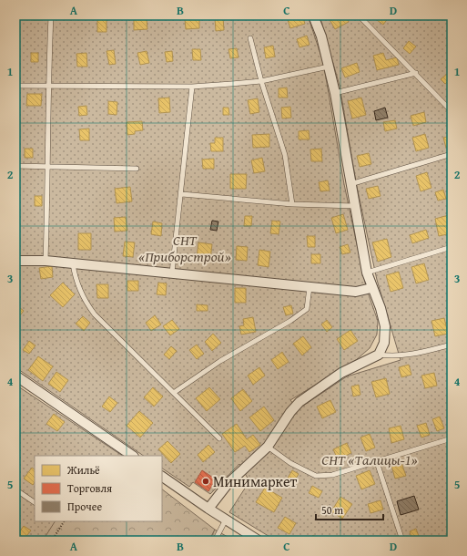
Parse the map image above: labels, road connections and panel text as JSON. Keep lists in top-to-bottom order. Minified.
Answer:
{"parks":["СНТ «Приборстрой»","СНТ «Талицы-1»"],"places":["Минимаркет"],"legend":["Жильё","Торговля","Прочее"],"scale_bar":"50 m","grid":{"columns":["A","B","C","D"],"rows":["1","2","3","4","5"]}}
